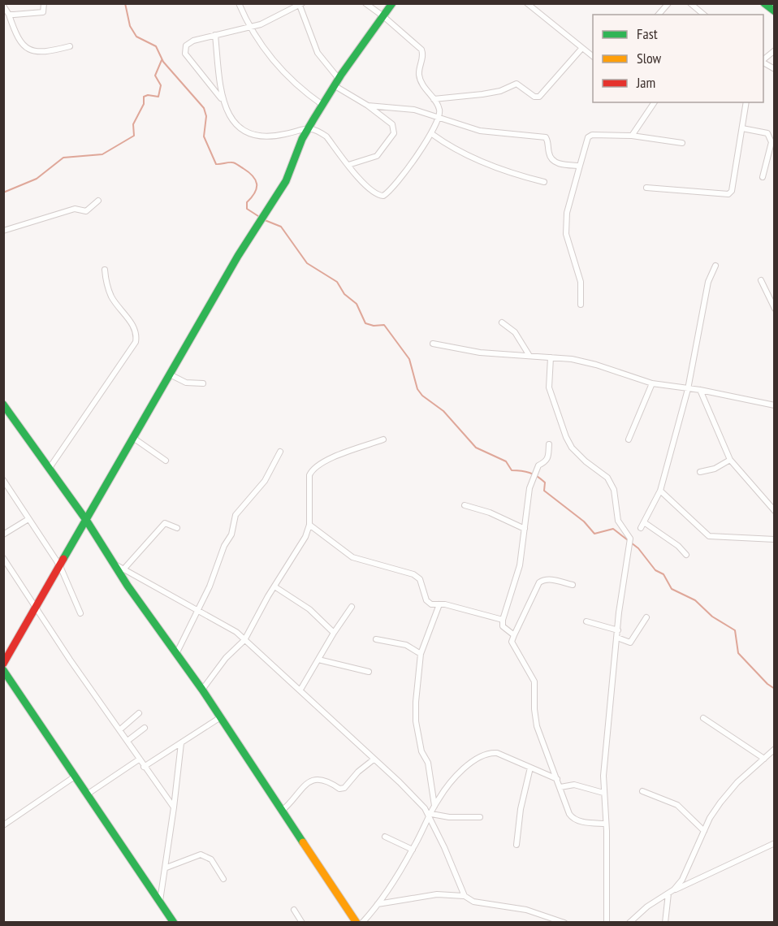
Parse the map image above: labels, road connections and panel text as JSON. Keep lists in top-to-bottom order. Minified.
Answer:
{"legend":["Fast","Slow","Jam"]}
